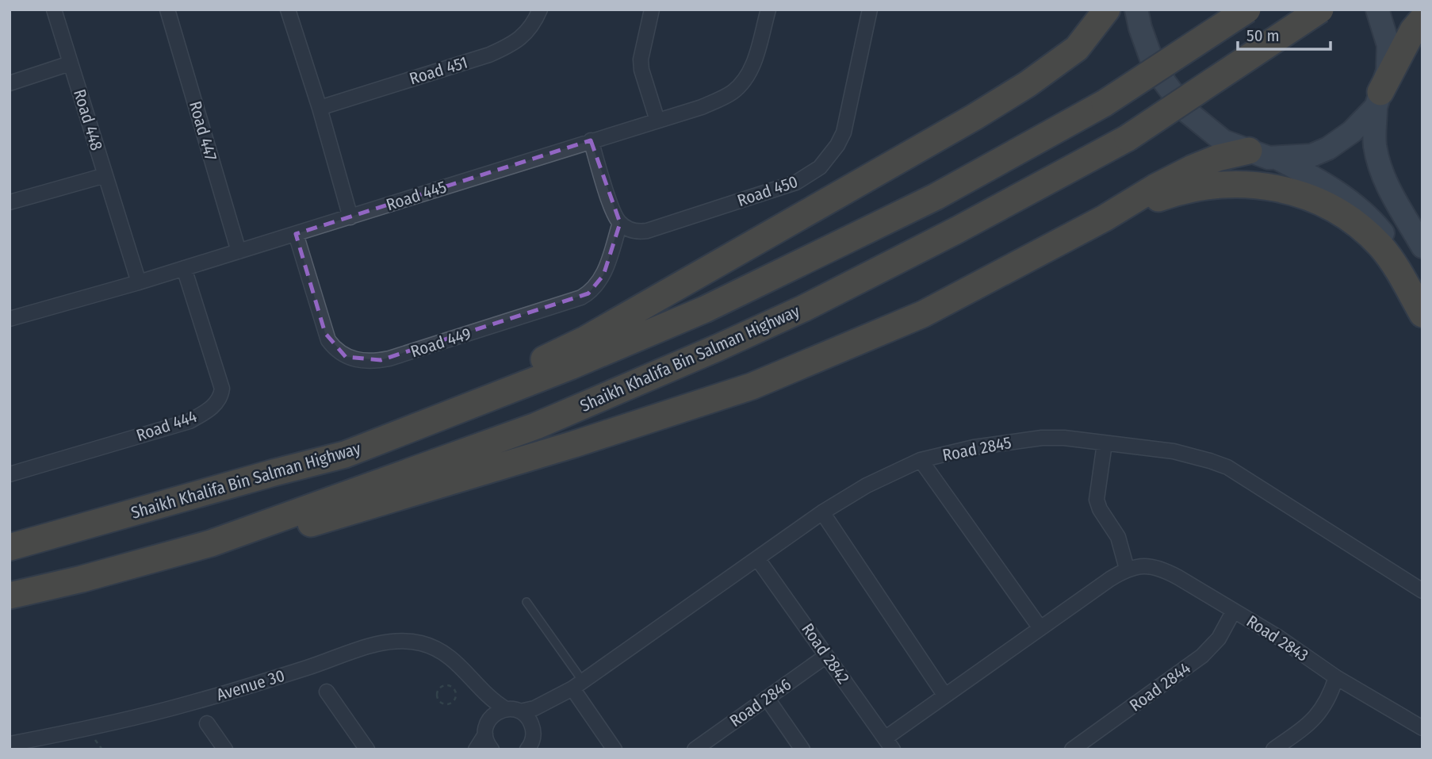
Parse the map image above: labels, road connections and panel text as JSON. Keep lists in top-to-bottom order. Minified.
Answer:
{"streets":{"highway":["Shaikh Khalifa Bin Salman Highway"],"street":["Road 451","Road 448","Road 447","Road 450","Road 445","Road 449","Road 444","Road 2845","Road 2843","Road 2842","Avenue 30","Road 2844","Road 2846"]},"crossings":[["Road 448","Road 445"],["Road 447","Road 445"],["Road 450","Road 449"],["Road 445","Road 449"],["Road 445","Road 444"],["Road 2845","Road 2842"],["Road 2845","Avenue 30"],["Road 2843","Road 2844"],["Road 2842","Road 2846"]],"scale_bar":"50 m"}
